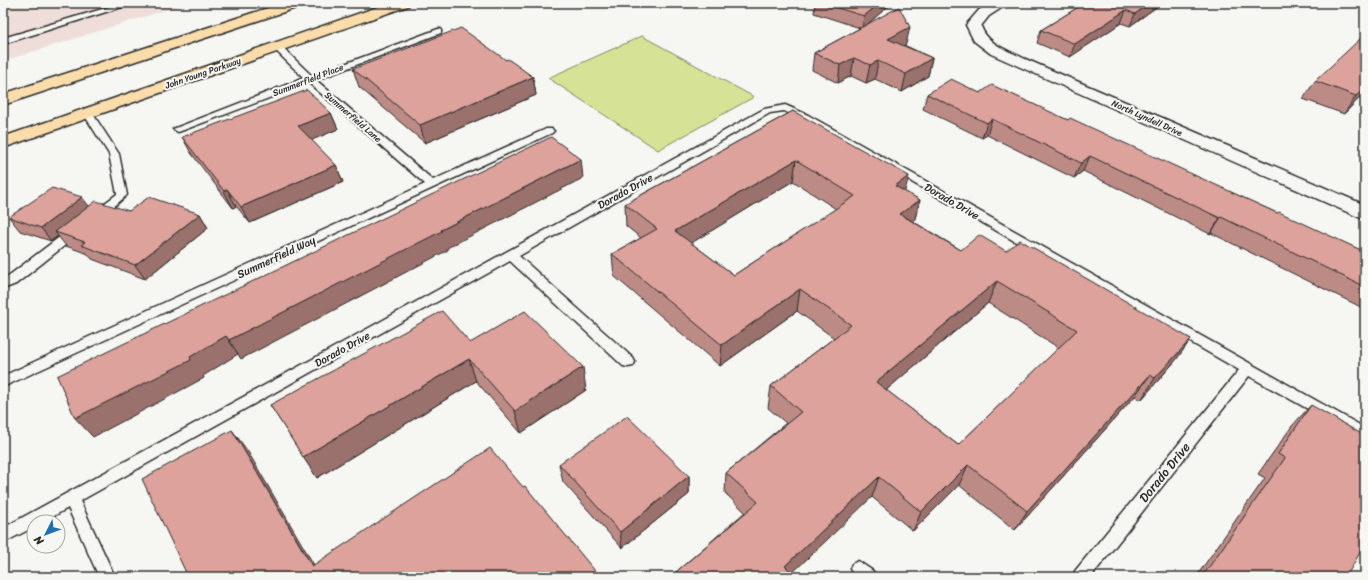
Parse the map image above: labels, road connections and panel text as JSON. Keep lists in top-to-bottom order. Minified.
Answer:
{"streets":{"highway":["John Young Parkway"],"street":["North Lyndell Drive"],"lane":["Summerfield Place","Summerfield Lane","Dorado Drive","Summerfield Way"]},"crossings":[["John Young Parkway","Summerfield Lane"],["Summerfield Place","Summerfield Lane"],["Summerfield Lane","Summerfield Way"]],"north":"bottom left"}
